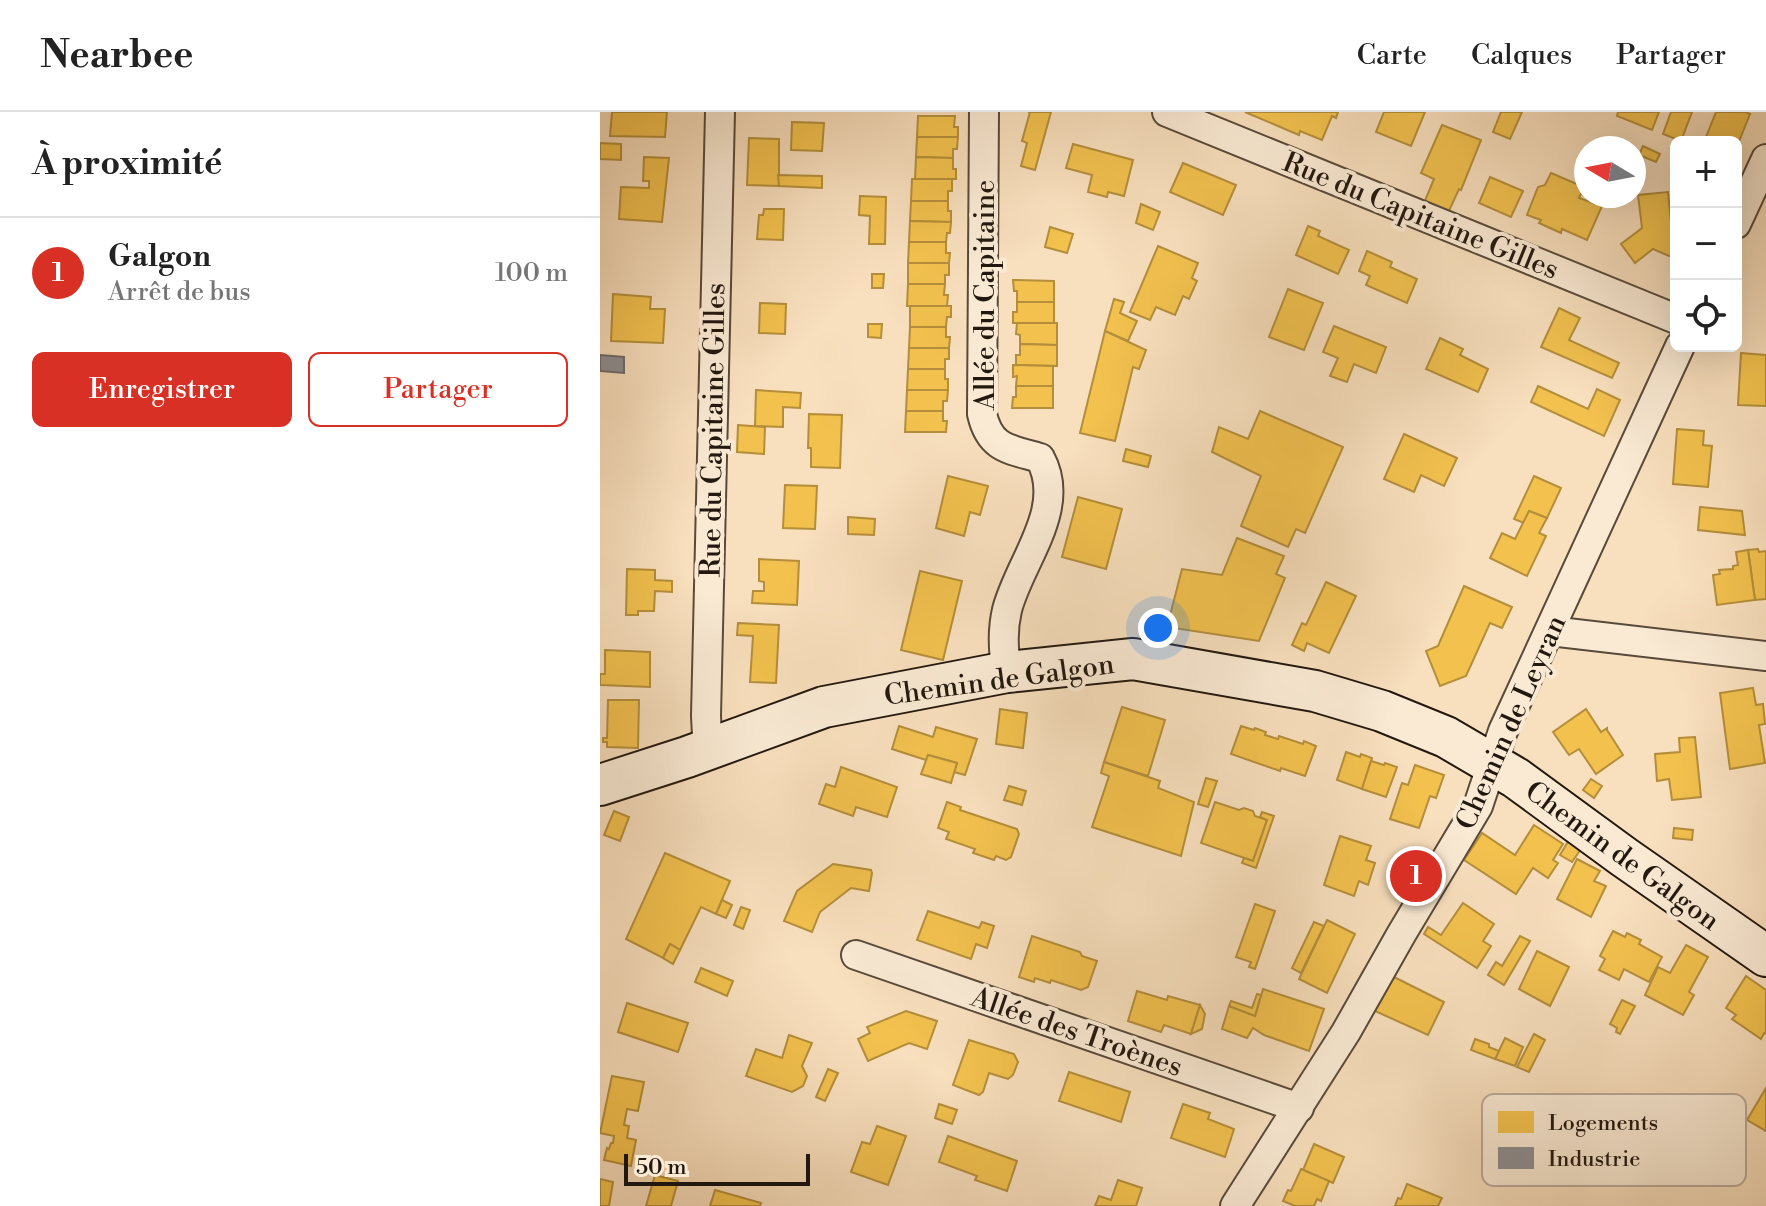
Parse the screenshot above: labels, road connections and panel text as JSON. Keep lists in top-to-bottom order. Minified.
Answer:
{"streets":{"main road":["Chemin de Galgon"],"street":["Rue du Capitaine Gilles","Allée du Capitaine","Chemin de Leyran","Allée des Troènes"]},"crossings":[["Rue du Capitaine Gilles","Chemin de Galgon"],["Allée du Capitaine","Chemin de Galgon"],["Chemin de Galgon","Chemin de Leyran"],["Chemin de Leyran","Allée des Troènes"]],"legend":["Logements","Industrie"],"scale_bar":"50 m","north":"left","page":{"header":"Nearbee","nav":["Carte","Calques","Partager"],"heading":"À proximité","map_buttons":["+","−"],"list":[{"mark":"1","name":"Galgon","note":"Arrêt de bus","value":"100 m"}],"buttons":["Enregistrer","Partager"],"pins":"1","scale":"50 m"}}
